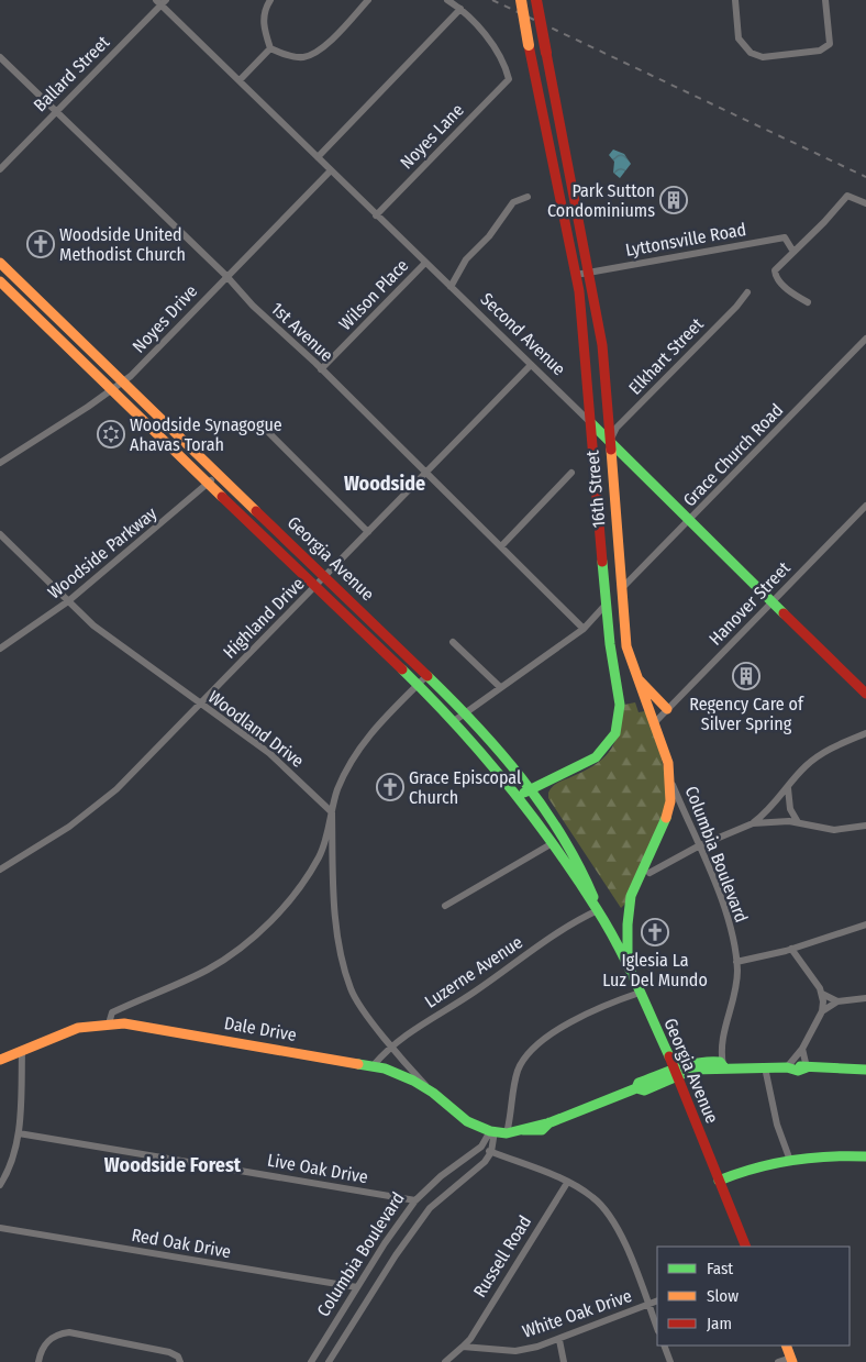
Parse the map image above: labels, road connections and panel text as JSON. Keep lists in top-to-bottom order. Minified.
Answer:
{"streets":{"main road":["Second Avenue","16th Street","Georgia Avenue","Dale Drive"],"street":["Ballard Street","Noyes Lane","Lyttonsville Road","Wilson Place","Noyes Drive","1st Avenue","Elkhart Street","Grace Church Road","Woodside Parkway","Hanover Street","Highland Drive","Woodland Drive","Columbia Boulevard","Luzerne Avenue","Live Oak Drive","Red Oak Drive","Russell Road","White Oak Drive"]},"crossings":[["Ballard Street","1st Avenue"],["Ballard Street","Second Avenue"],["Noyes Lane","Second Avenue"],["Lyttonsville Road","16th Street"],["Wilson Place","1st Avenue"],["Wilson Place","Second Avenue"],["Noyes Drive","1st Avenue"],["Noyes Drive","Second Avenue"],["Noyes Drive","Georgia Avenue"],["1st Avenue","Highland Drive"],["Second Avenue","Elkhart Street"],["Second Avenue","Grace Church Road"],["Second Avenue","16th Street"],["Second Avenue","Hanover Street"],["Second Avenue","Highland Drive"],["Elkhart Street","16th Street"],["Grace Church Road","16th Street"],["16th Street","Georgia Avenue"],["16th Street","Hanover Street"],["16th Street","Columbia Boulevard"],["Woodside Parkway","Georgia Avenue"],["Woodside Parkway","Woodland Drive"],["Georgia Avenue","Highland Drive"],["Georgia Avenue","Luzerne Avenue"],["Highland Drive","Woodland Drive"],["Columbia Boulevard","Dale Drive"],["Columbia Boulevard","Live Oak Drive"],["Columbia Boulevard","Red Oak Drive"],["Luzerne Avenue","Dale Drive"],["Russell Road","White Oak Drive"]],"districts":["Woodside","Woodside Forest"],"places":{"building":["Park Sutton Condominiums","Regency Care of Silver Spring"],"church":["Woodside United Methodist Church","Grace Episcopal Church","Iglesia La Luz Del Mundo"],"synagogue":["Woodside Synagogue Ahavas Torah"]},"legend":["Fast","Slow","Jam"]}
